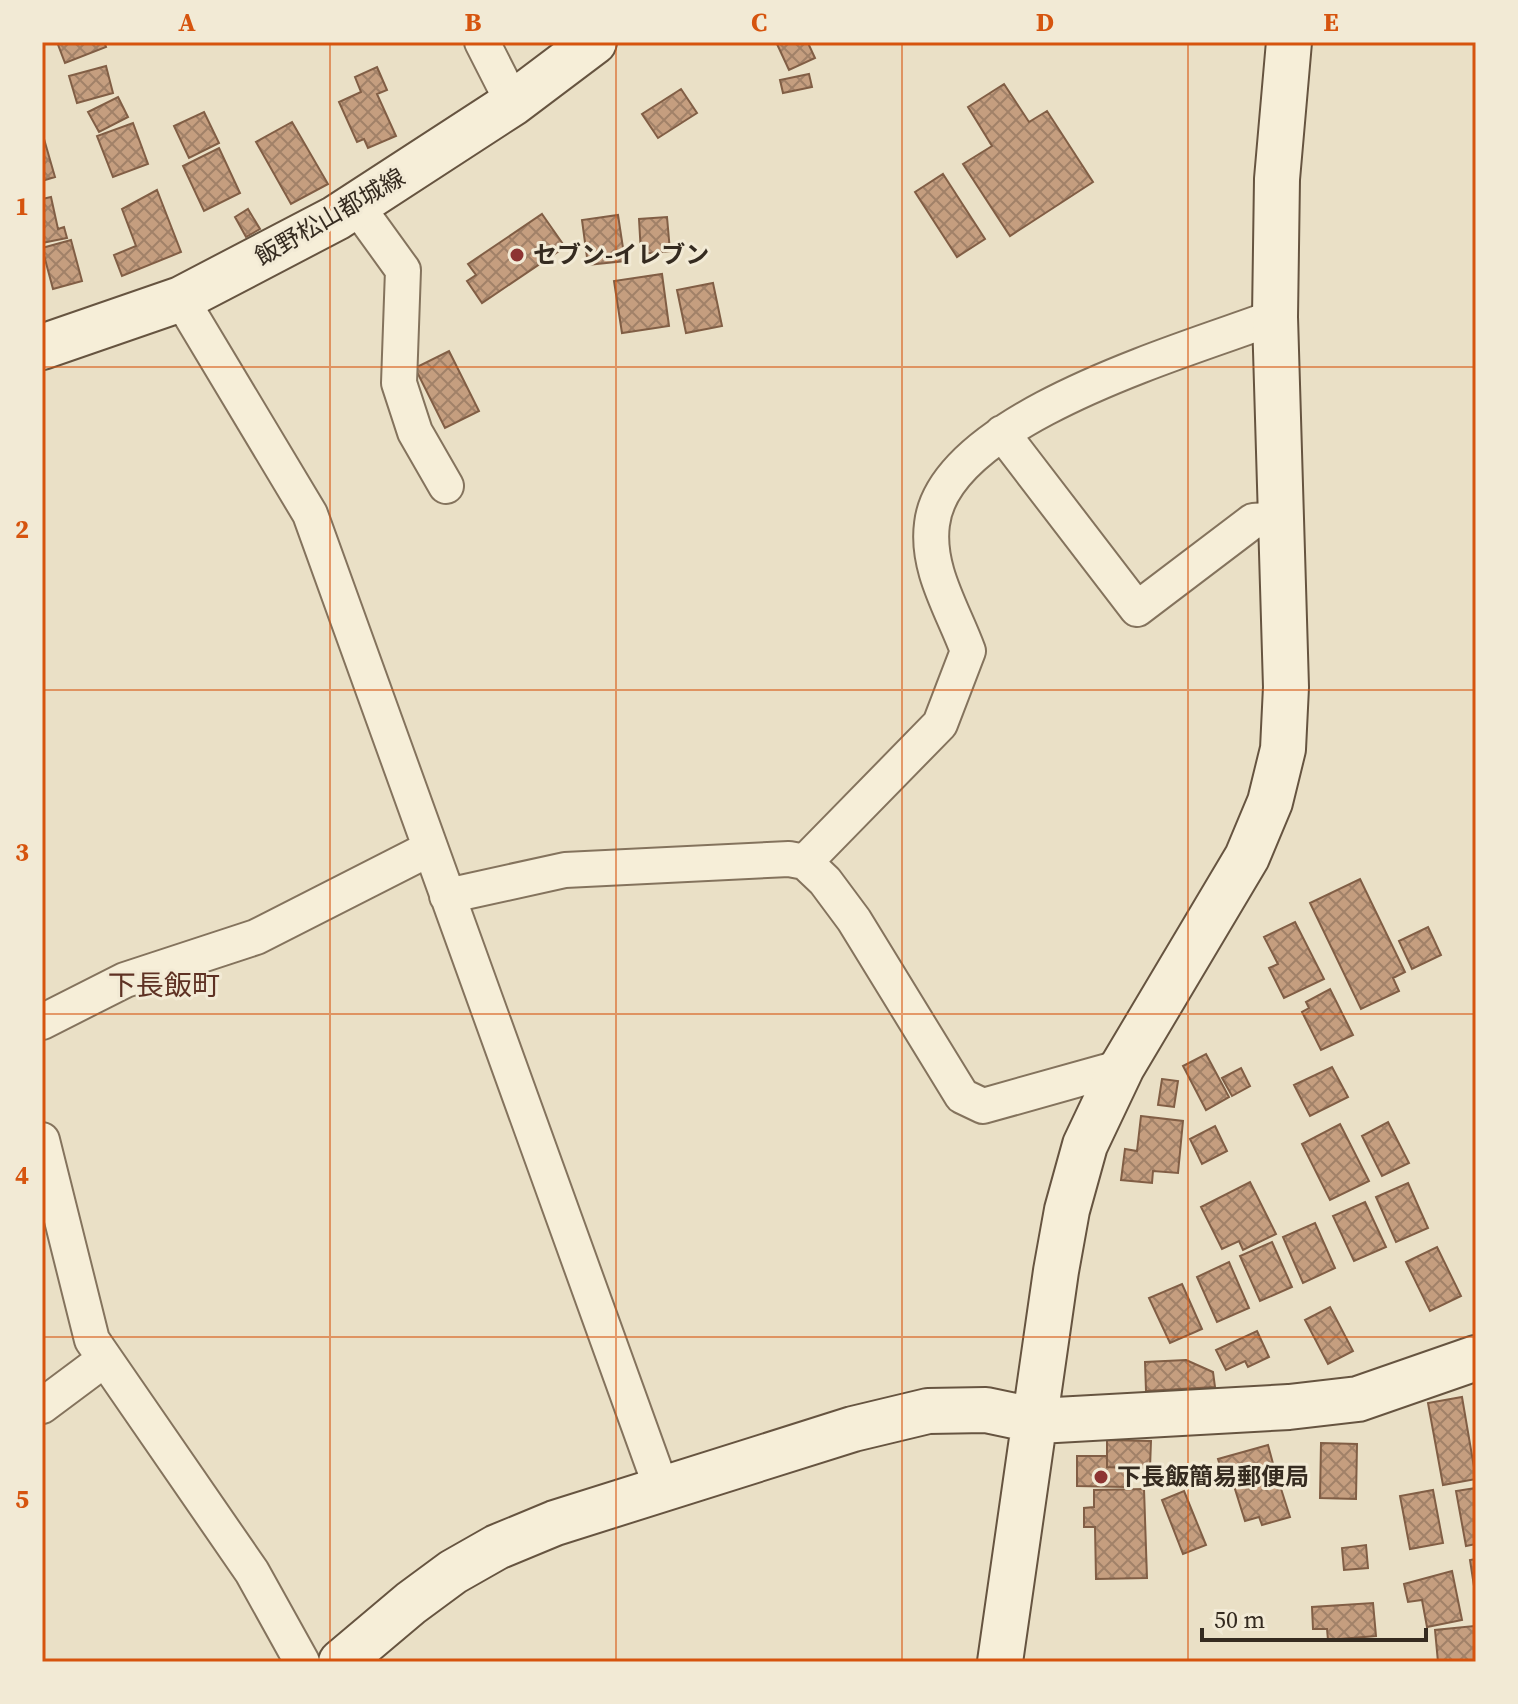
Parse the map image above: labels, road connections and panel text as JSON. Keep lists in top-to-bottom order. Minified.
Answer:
{"streets":{"street":["飯野松山都城線"]},"districts":["下長飯町"],"places":["セブン-イレブン","下長飯簡易郵便局"],"scale_bar":"50 m","grid":{"columns":["A","B","C","D","E"],"rows":["1","2","3","4","5"]}}
